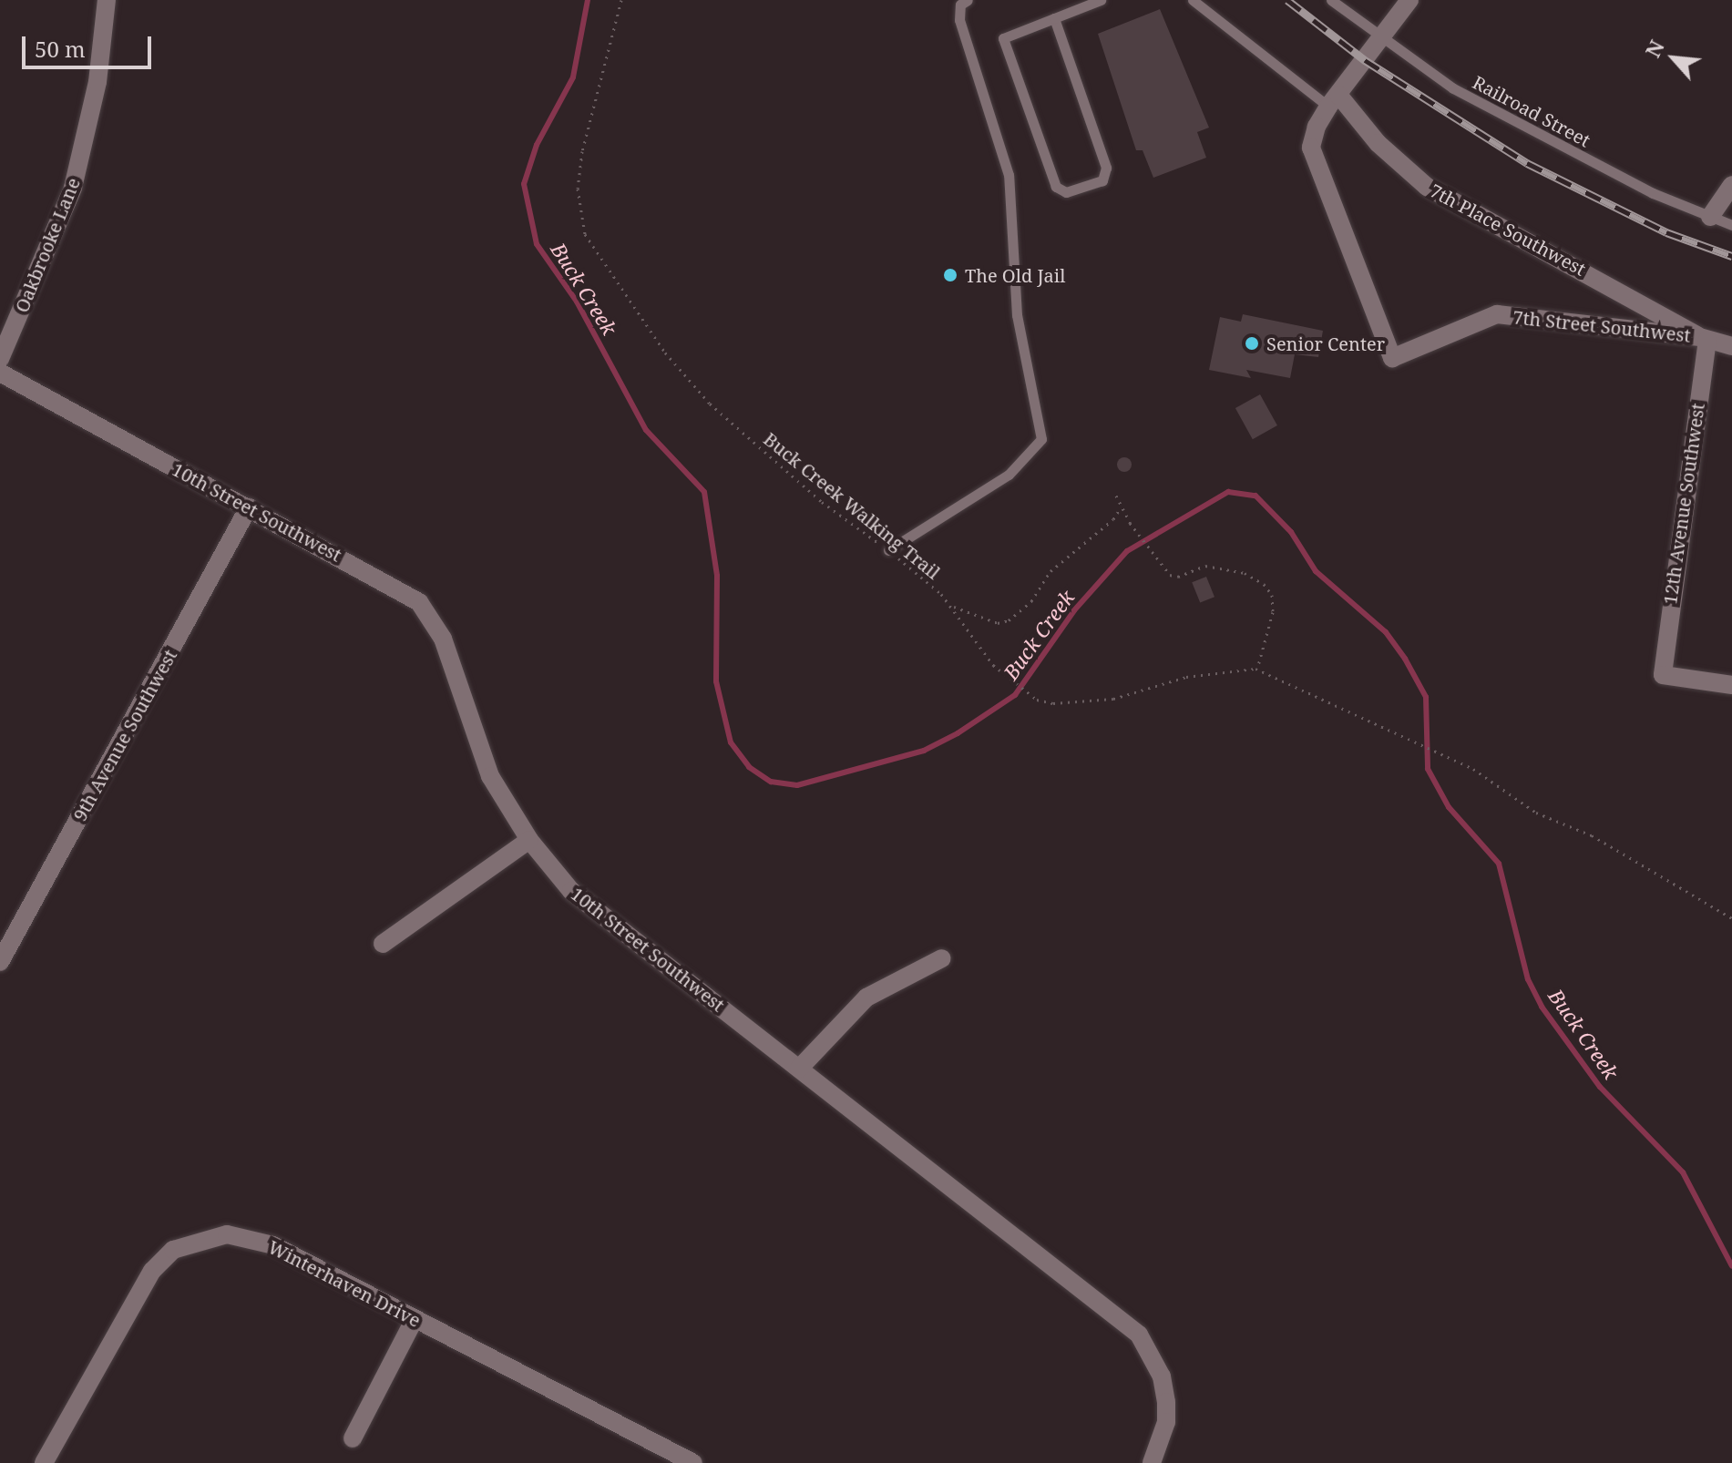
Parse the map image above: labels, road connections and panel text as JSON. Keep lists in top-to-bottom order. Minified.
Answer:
{"streets":{"street":["7th Place Southwest","Oakbrooke Lane","7th Street Southwest","12th Avenue Southwest","10th Street Southwest","9th Avenue Southwest","Winterhaven Drive"],"lane":["Railroad Street"],"path":["Buck Creek Walking Trail"]},"crossings":[["7th Place Southwest","7th Street Southwest"],["7th Place Southwest","12th Avenue Southwest"],["7th Street Southwest","12th Avenue Southwest"],["10th Street Southwest","9th Avenue Southwest"]],"water":["Buck Creek"],"places":["The Old Jail","Senior Center"],"scale_bar":"50 m","north":"top left"}
